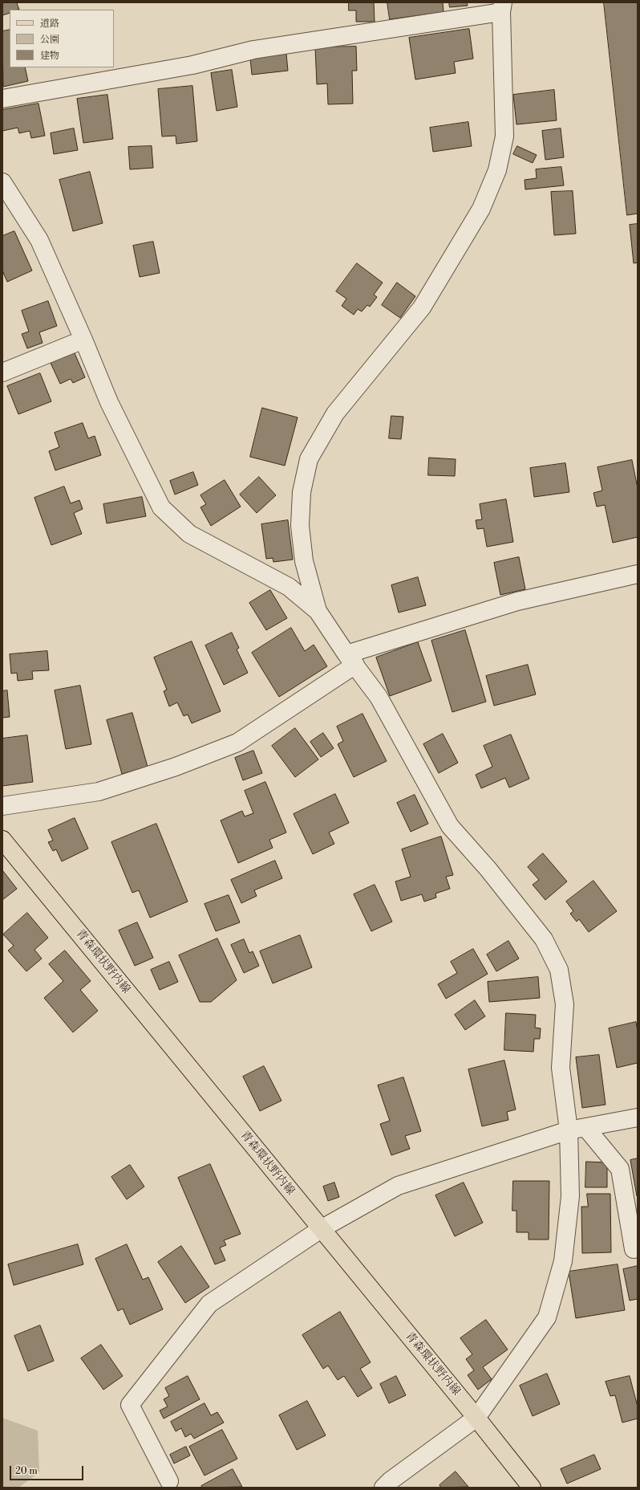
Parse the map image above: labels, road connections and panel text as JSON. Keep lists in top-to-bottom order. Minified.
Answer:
{"streets":{"main road":["青森環状野内線"]},"legend":["道路","公園","建物"],"scale_bar":"20 m"}
